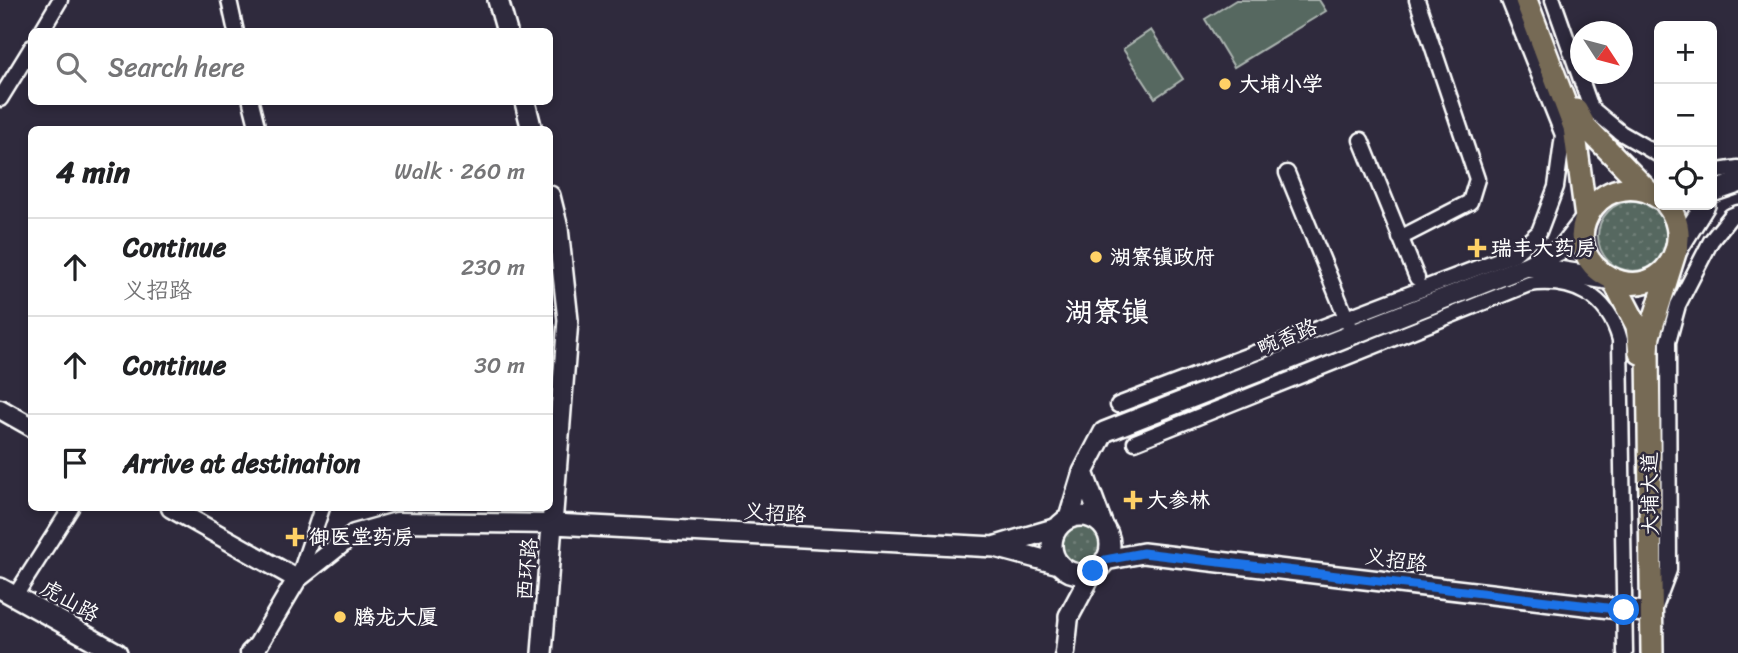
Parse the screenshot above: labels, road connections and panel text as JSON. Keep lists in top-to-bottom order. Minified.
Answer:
{"streets":{"main road":["畹香路","大埔大道","义招路","西环路","虎山路"]},"crossings":[["大埔大道","义招路"],["义招路","西环路"]],"districts":["湖寮镇"],"places":{"other":["大埔小学","湖寮镇政府","腾龙大厦"],"health":["瑞丰大药房","大参林","御医堂药房"]},"north":"bottom right","page":{"map_buttons":["+","−"],"search":"Search here","heading":["4 min","Walk · 260 m"],"list":[["Continue","义招路","230 m"],["Continue","30 m"],"Arrive at destination"]}}
